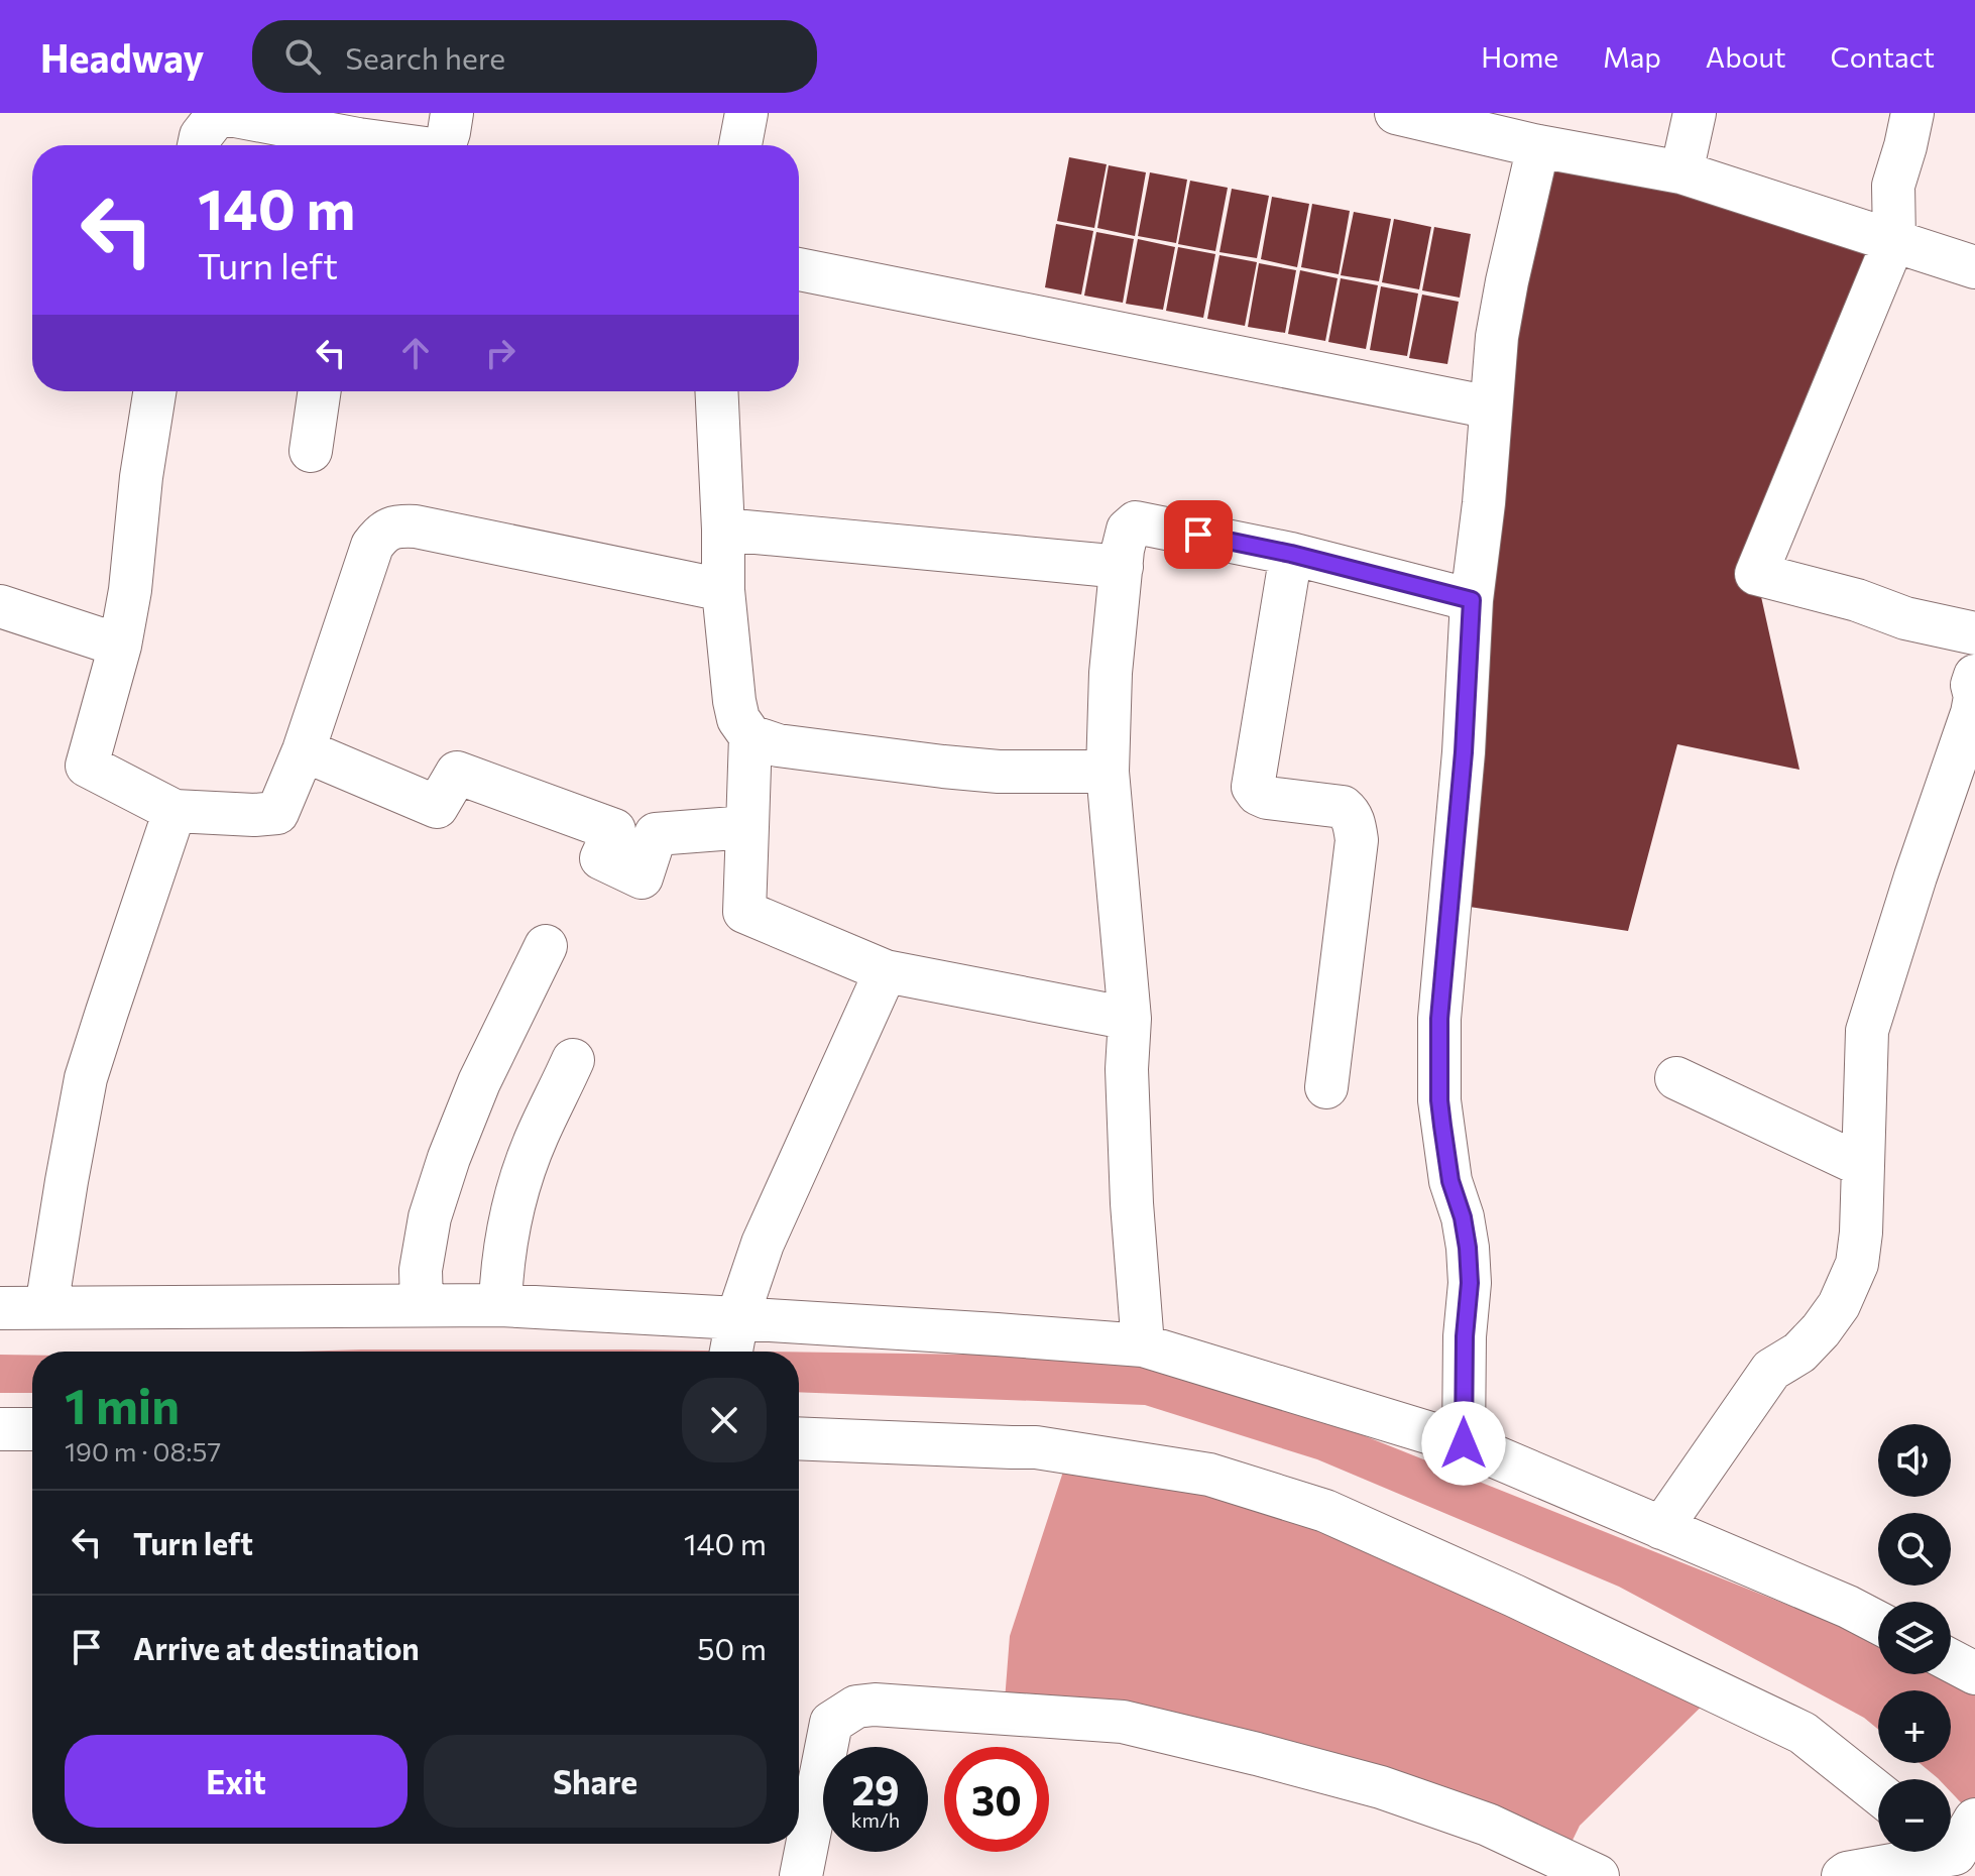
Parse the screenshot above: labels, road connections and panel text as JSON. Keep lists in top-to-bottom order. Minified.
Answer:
{"page":{"header":"Headway","search":"Search here","nav":["Home","Map","About","Contact"],"turn":["140 m","Turn left"],"heading":["1 min","190 m · 08:57"],"map_buttons":["+","−"],"list":[{"name":"Turn left","value":"140 m"},{"name":"Arrive at destination","value":"50 m"}],"buttons":["Exit","Share"],"speed":"29 km/h","limit":"30"}}
